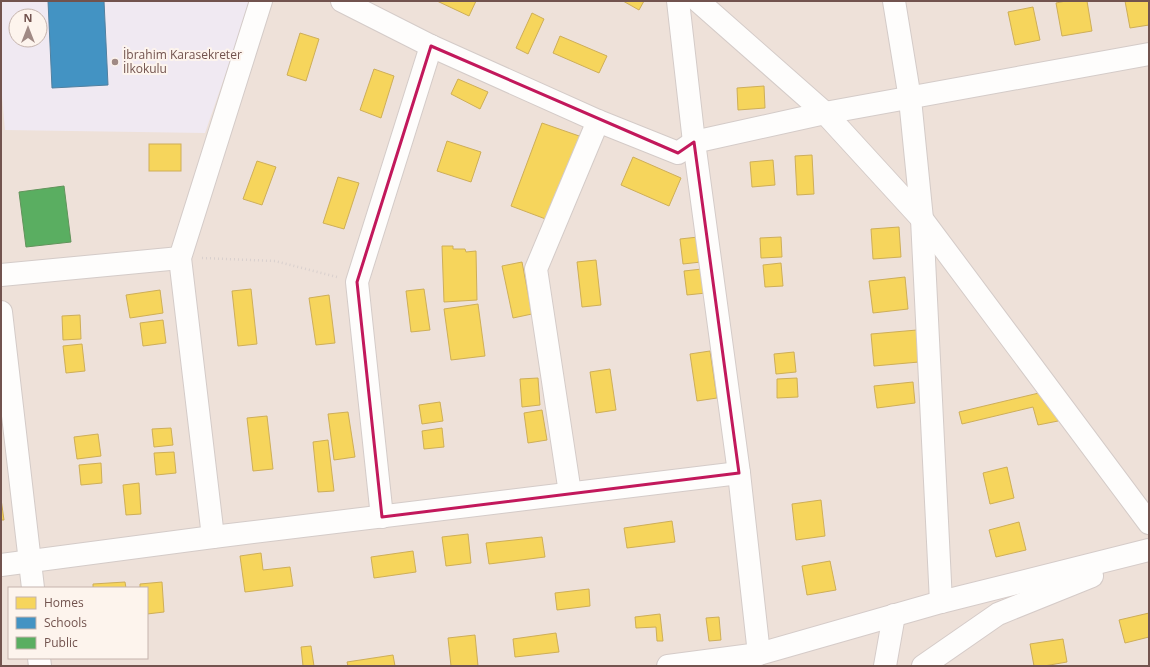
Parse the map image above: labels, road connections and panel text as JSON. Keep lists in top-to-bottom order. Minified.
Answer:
{"places":["İbrahim Karasekreter İlkokulu"],"legend":["Homes","Schools","Public"],"north":"top"}
